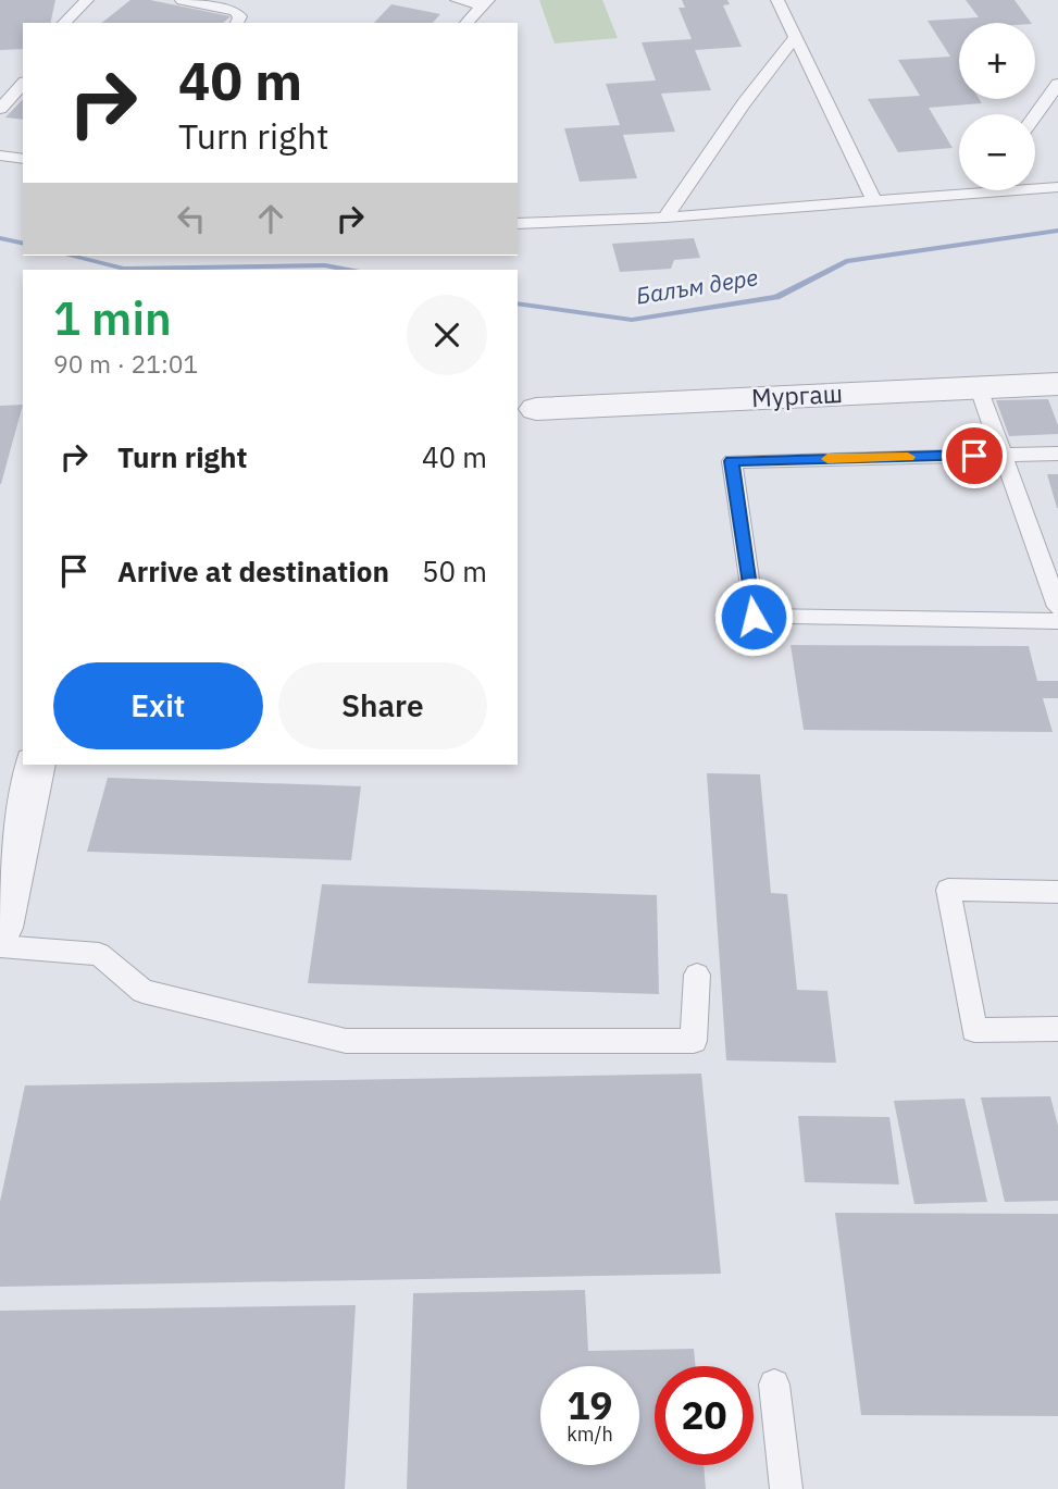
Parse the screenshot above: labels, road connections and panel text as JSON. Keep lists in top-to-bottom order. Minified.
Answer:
{"streets":{"street":["Мургаш"]},"water":["Балъм дере"],"page":{"map_buttons":["+","−"],"turn":["40 m","Turn right"],"heading":["1 min","90 m · 21:01"],"list":[{"name":"Turn right","value":"40 m"},{"name":"Arrive at destination","value":"50 m"}],"buttons":["Exit","Share"],"speed":"19 km/h","limit":"20"}}
